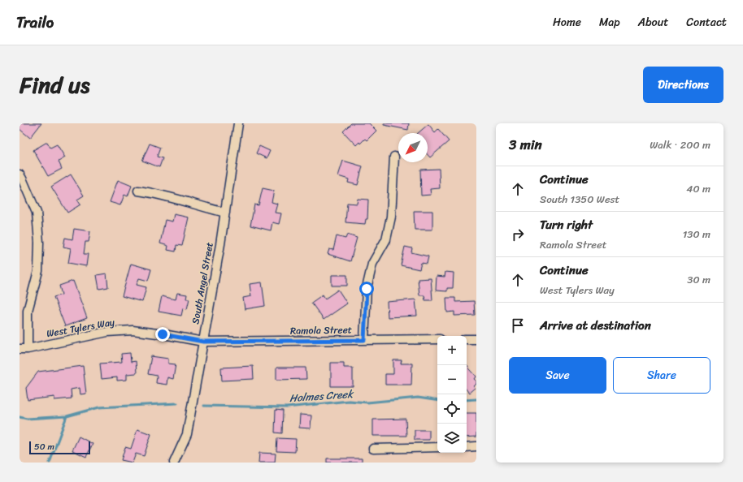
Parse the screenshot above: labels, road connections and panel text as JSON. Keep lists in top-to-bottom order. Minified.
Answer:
{"streets":{"street":["South Angel Street","West Tylers Way","Ramola Street"]},"crossings":[["South Angel Street","West Tylers Way"],["South Angel Street","Ramola Street"],["West Tylers Way","Ramola Street"]],"water":["Holmes Creek"],"scale_bar":"50 m","north":"bottom left","page":{"header":"Trailo","nav":["Home","Map","About","Contact"],"title":"Find us","buttons":["Directions",["Save","Share"]],"heading":["3 min","Walk · 200 m"],"list":[["Continue","South 1350 West","40 m"],["Turn right","Ramola Street","130 m"],["Continue","West Tylers Way","30 m"],"Arrive at destination"],"map_buttons":["+","−"],"scale":"50 m"}}
